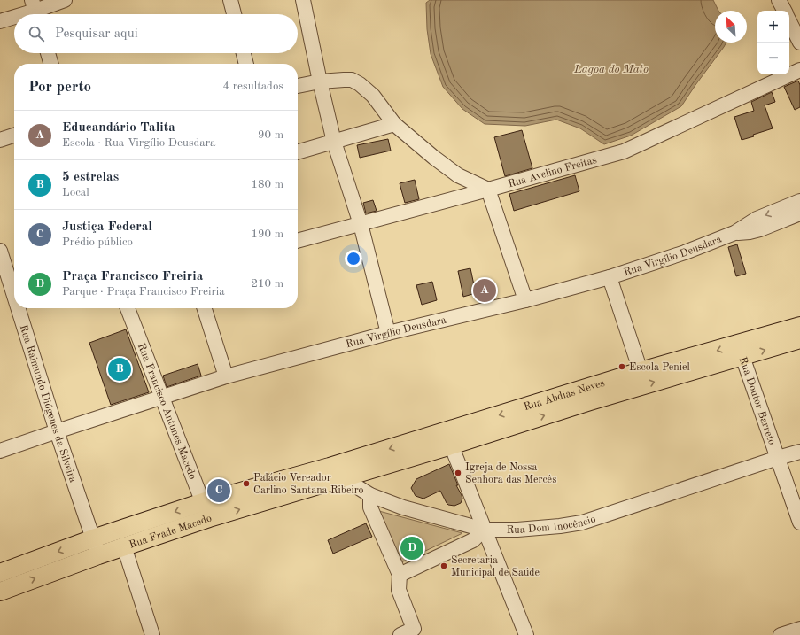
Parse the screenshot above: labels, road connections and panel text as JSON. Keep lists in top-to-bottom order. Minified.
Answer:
{"streets":{"main road":["Rua Abdias Neves","Rua Frade Macedo"],"street":["Rua Avelino Freitas","Rua Virgílio Deusdara","Rua Doutor Barreto","Rua Raimundo Diógenes da Silveira","Rua Francisco Antunes Macedo","Rua Dom Inocêncio"]},"crossings":[["Rua Virgílio Deusdara","Rua Raimundo Diógenes da Silveira"],["Rua Virgílio Deusdara","Rua Francisco Antunes Macedo"],["Rua Abdias Neves","Rua Doutor Barreto"],["Rua Abdias Neves","Rua Dom Inocêncio"],["Rua Abdias Neves","Rua Frade Macedo"],["Rua Doutor Barreto","Rua Dom Inocêncio"],["Rua Raimundo Diógenes da Silveira","Rua Frade Macedo"],["Rua Francisco Antunes Macedo","Rua Frade Macedo"],["Rua Dom Inocêncio","Rua Frade Macedo"]],"water":["Lagoa do Mato"],"places":["Escola Peniel","Igreja de Nossa Senhora das Mercês","Palácio Vereador Carlino Santana Ribeiro","Secretaria Municipal de Saúde"],"north":"top left","page":{"map_buttons":["+","−"],"search":"Pesquisar aqui","heading":["Por perto","4 resultados"],"list":[{"mark":"A","name":"Educandário Talita","note":"Escola · Rua Virgílio Deusdara","value":"90 m"},{"mark":"B","name":"5 estrelas","note":"Local","value":"180 m"},{"mark":"C","name":"Justiça Federal","note":"Prédio público","value":"190 m"},{"mark":"D","name":"Praça Francisco Freiria","note":"Parque · Praça Francisco Freiria","value":"210 m"}],"pins":["A","B","C","D"]}}
